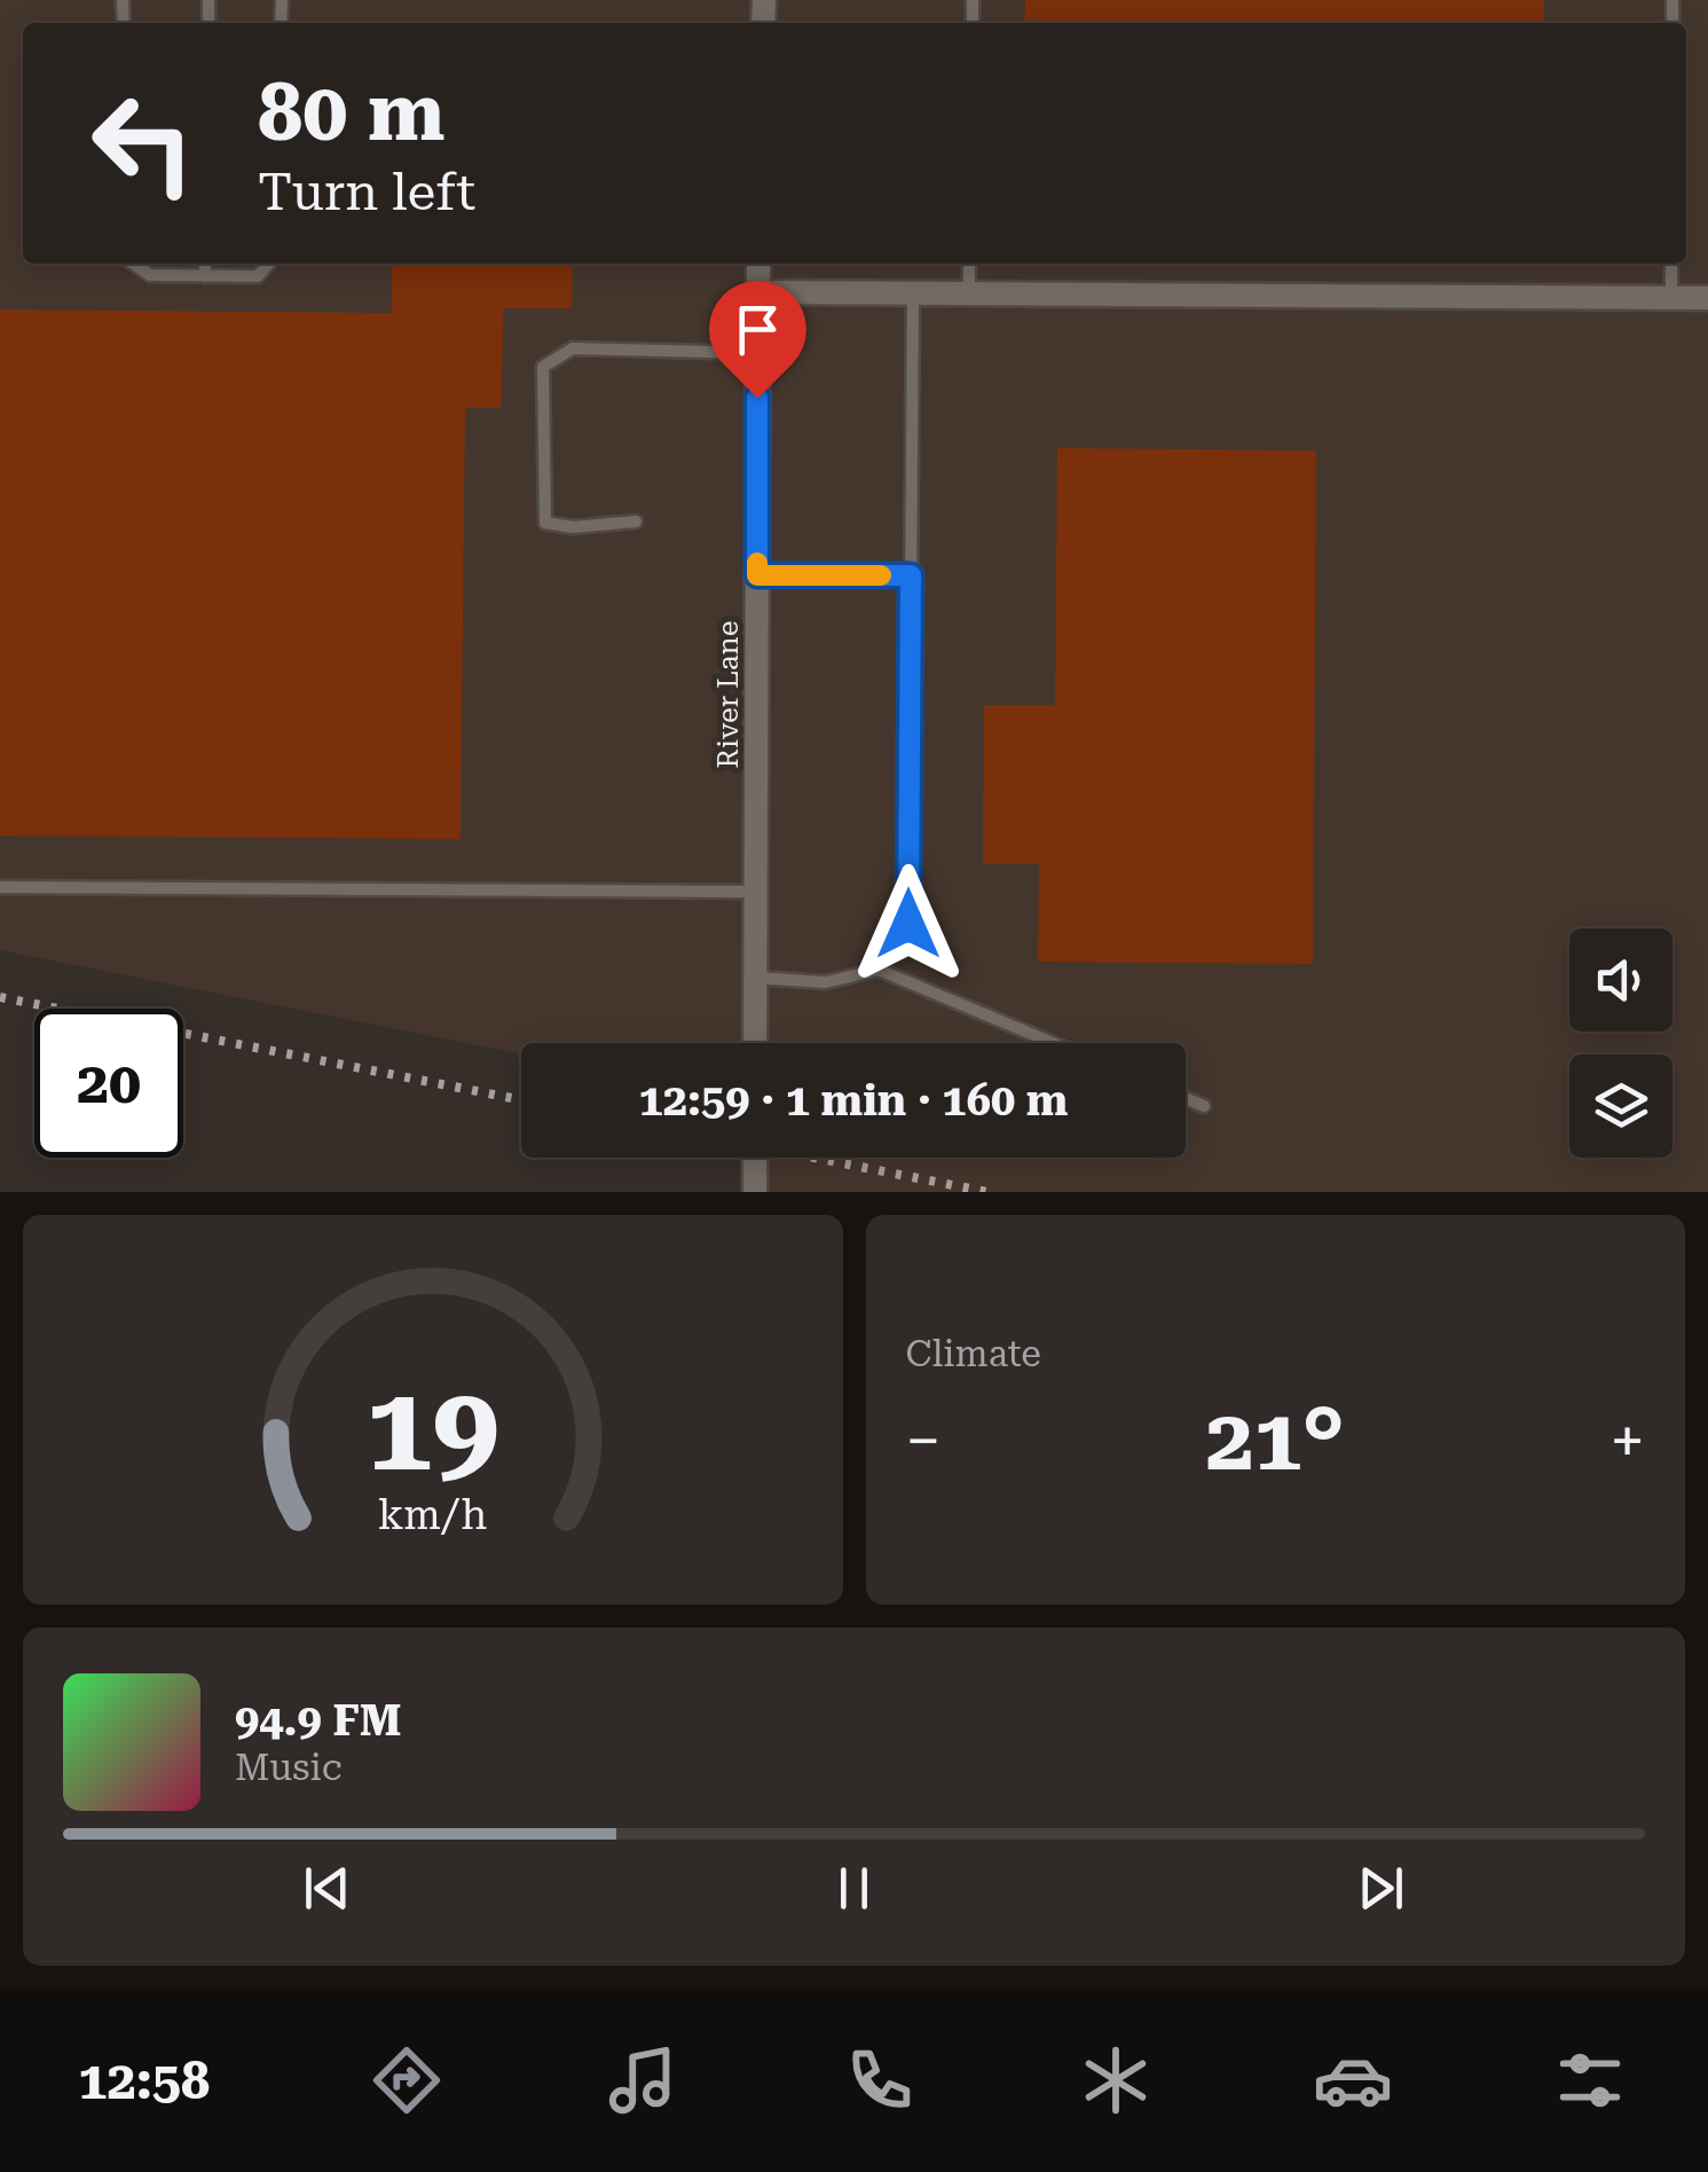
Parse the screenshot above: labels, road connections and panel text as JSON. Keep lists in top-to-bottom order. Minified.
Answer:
{"streets":{"street":["River Lane"]},"page":{"turn":["80 m","Turn left"],"limit":"20","trip":"12:59 · 1 min · 160 m","tile":"Climate","heat":["−","21°","+"],"song":["94.9 FM","Music"],"tabs":"12:58","gauge":["19","km/h"]}}
